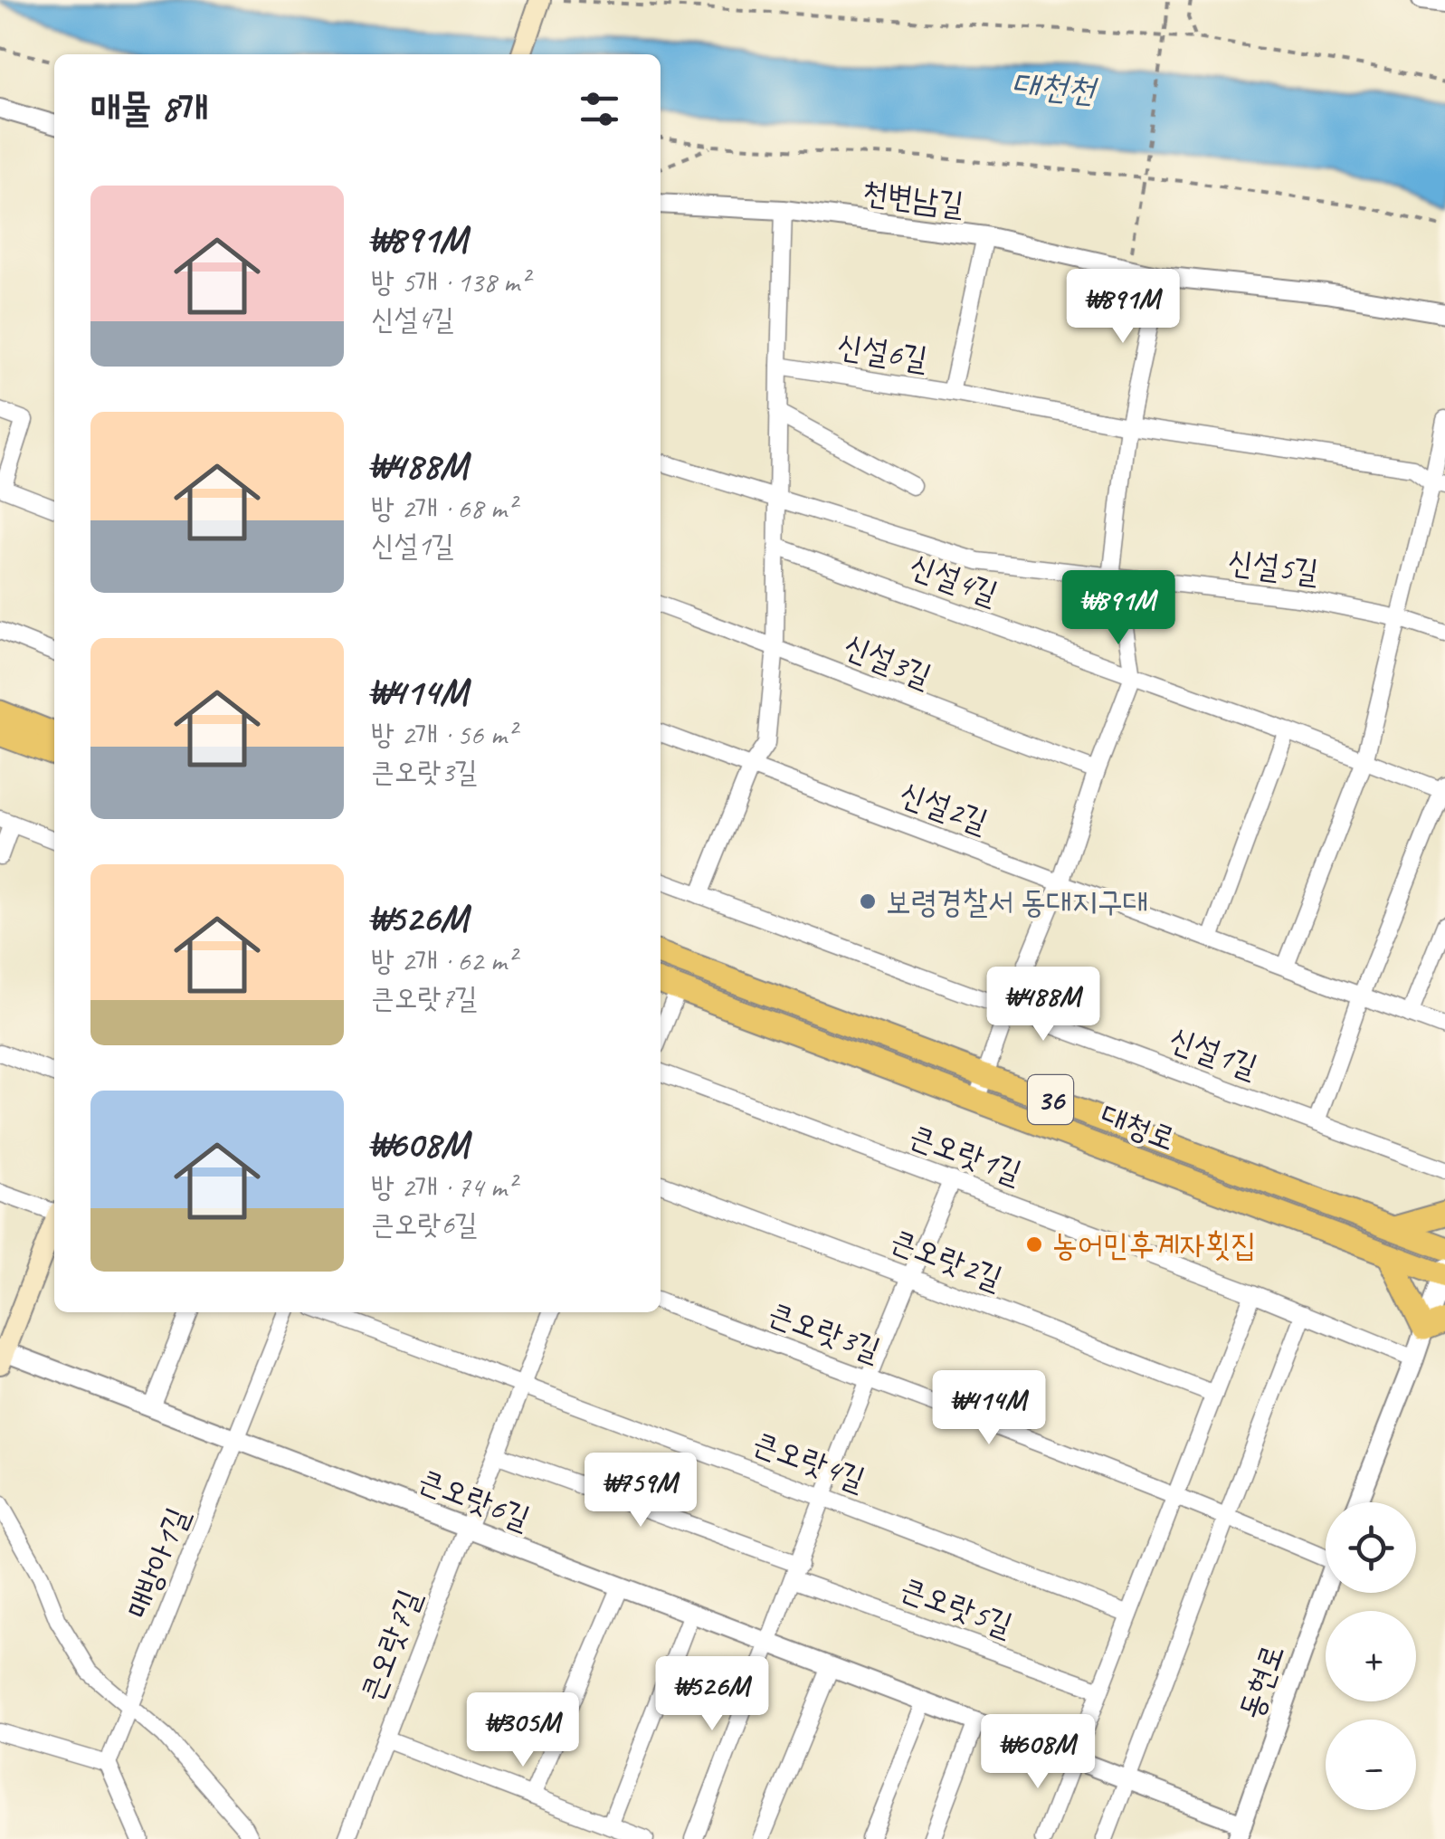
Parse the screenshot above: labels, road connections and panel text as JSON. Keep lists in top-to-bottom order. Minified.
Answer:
{"streets":{"main road":["36","대청로"],"street":["천변남길","신설6길","신설5길","신설4길","신설3길","신설2길","신설1길","큰오랏1길","큰오랏2길","큰오랏3길","큰오랏4길","큰오랏6길","매방아1길","큰오랏5길","큰오랏7길","동현로"]},"crossings":[["큰오랏4길","큰오랏7길"],["큰오랏6길","매방아1길"],["큰오랏6길","큰오랏7길"],["큰오랏6길","동현로"],["큰오랏5길","큰오랏7길"]],"water":["대천천"],"places":["보령경찰서 동대지구대","농어민후계자횟집"],"page":{"heading":"매물 8개","list":[{"name":"₩891M","note":"방 5개 · 138 m² · 신설4길"},{"name":"₩488M","note":"방 2개 · 68 m² · 신설1길"},{"name":"₩414M","note":"방 2개 · 56 m² · 큰오랏3길"},{"name":"₩526M","note":"방 2개 · 62 m² · 큰오랏7길"},{"name":"₩608M","note":"방 2개 · 74 m² · 큰오랏6길"}],"price":["₩891M","₩891M","₩488M","₩414M","₩759M","₩526M","₩305M","₩608M"],"map_buttons":["+","−"]}}
